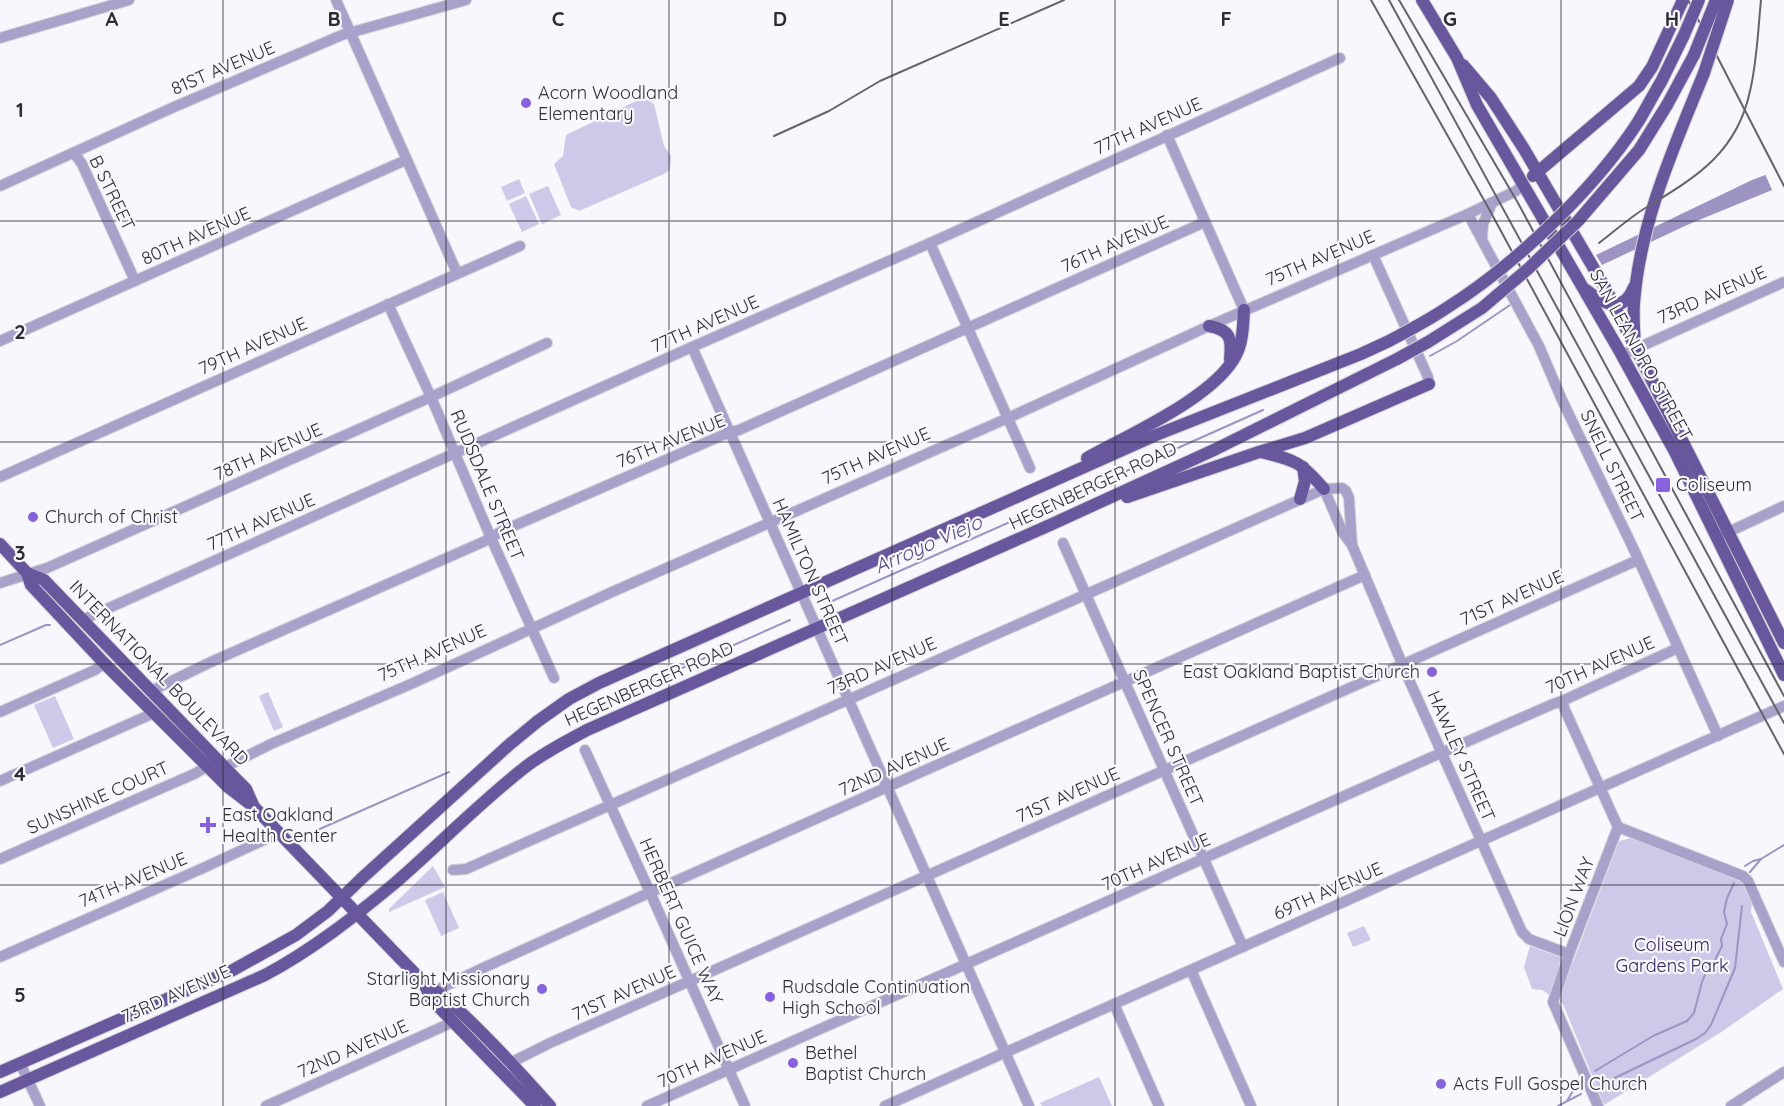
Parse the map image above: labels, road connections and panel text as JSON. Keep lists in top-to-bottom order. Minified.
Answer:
{"streets":{"main road":["75TH AVENUE","73RD AVENUE","SAN LEANDRO STREET","HEGENBERGER ROAD","INTERNATIONAL BOULEVARD"],"street":["81ST AVENUE","77TH AVENUE","B STREET","80TH AVENUE","76TH AVENUE","79TH AVENUE","78TH AVENUE","SNELL STREET","RUDSDALE STREET","HAMILTON STREET","71ST AVENUE","70TH AVENUE","SPENCER STREET","HAWLEY STREET","72ND AVENUE","SUNSHINE COURT","74TH AVENUE","69TH AVENUE","LION WAY","HERBERT GUICE WAY"]},"crossings":[["81ST AVENUE","B STREET"],["77TH AVENUE","RUDSDALE STREET"],["77TH AVENUE","HAMILTON STREET"],["77TH AVENUE","INTERNATIONAL BOULEVARD"],["B STREET","80TH AVENUE"],["76TH AVENUE","RUDSDALE STREET"],["76TH AVENUE","HAMILTON STREET"],["76TH AVENUE","INTERNATIONAL BOULEVARD"],["75TH AVENUE","SAN LEANDRO STREET"],["75TH AVENUE","SNELL STREET"],["75TH AVENUE","RUDSDALE STREET"],["75TH AVENUE","HAMILTON STREET"],["75TH AVENUE","INTERNATIONAL BOULEVARD"],["73RD AVENUE","SAN LEANDRO STREET"],["73RD AVENUE","HEGENBERGER ROAD"],["73RD AVENUE","HAMILTON STREET"],["73RD AVENUE","INTERNATIONAL BOULEVARD"],["73RD AVENUE","SPENCER STREET"],["73RD AVENUE","HAWLEY STREET"],["73RD AVENUE","HERBERT GUICE WAY"],["79TH AVENUE","RUDSDALE STREET"],["78TH AVENUE","RUDSDALE STREET"],["78TH AVENUE","INTERNATIONAL BOULEVARD"],["SNELL STREET","71ST AVENUE"],["SNELL STREET","70TH AVENUE"],["SNELL STREET","69TH AVENUE"],["HEGENBERGER ROAD","HAMILTON STREET"],["HEGENBERGER ROAD","INTERNATIONAL BOULEVARD"],["HAMILTON STREET","71ST AVENUE"],["HAMILTON STREET","70TH AVENUE"],["HAMILTON STREET","72ND AVENUE"],["HAMILTON STREET","69TH AVENUE"],["71ST AVENUE","INTERNATIONAL BOULEVARD"],["71ST AVENUE","SPENCER STREET"],["71ST AVENUE","HAWLEY STREET"],["71ST AVENUE","HERBERT GUICE WAY"],["70TH AVENUE","SPENCER STREET"],["70TH AVENUE","HAWLEY STREET"],["70TH AVENUE","HERBERT GUICE WAY"],["INTERNATIONAL BOULEVARD","72ND AVENUE"],["INTERNATIONAL BOULEVARD","SUNSHINE COURT"],["INTERNATIONAL BOULEVARD","74TH AVENUE"],["SPENCER STREET","72ND AVENUE"],["SPENCER STREET","69TH AVENUE"],["HAWLEY STREET","72ND AVENUE"],["HAWLEY STREET","69TH AVENUE"],["HAWLEY STREET","LION WAY"],["72ND AVENUE","HERBERT GUICE WAY"]],"water":["Arroyo Viejo"],"parks":["Coliseum Gardens Park"],"places":{"other":["Acorn Woodland Elementary","Church of Christ","East Oakland Baptist Church","Starlight Missionary Baptist Church","Rudsdale Continuation High School","Bethel Baptist Church","Acts Full Gospel Church"],"transit":["Coliseum"],"health":["East Oakland Health Center"]},"grid":{"columns":["A","B","C","D","E","F","G","H"],"rows":["1","2","3","4","5"]}}
